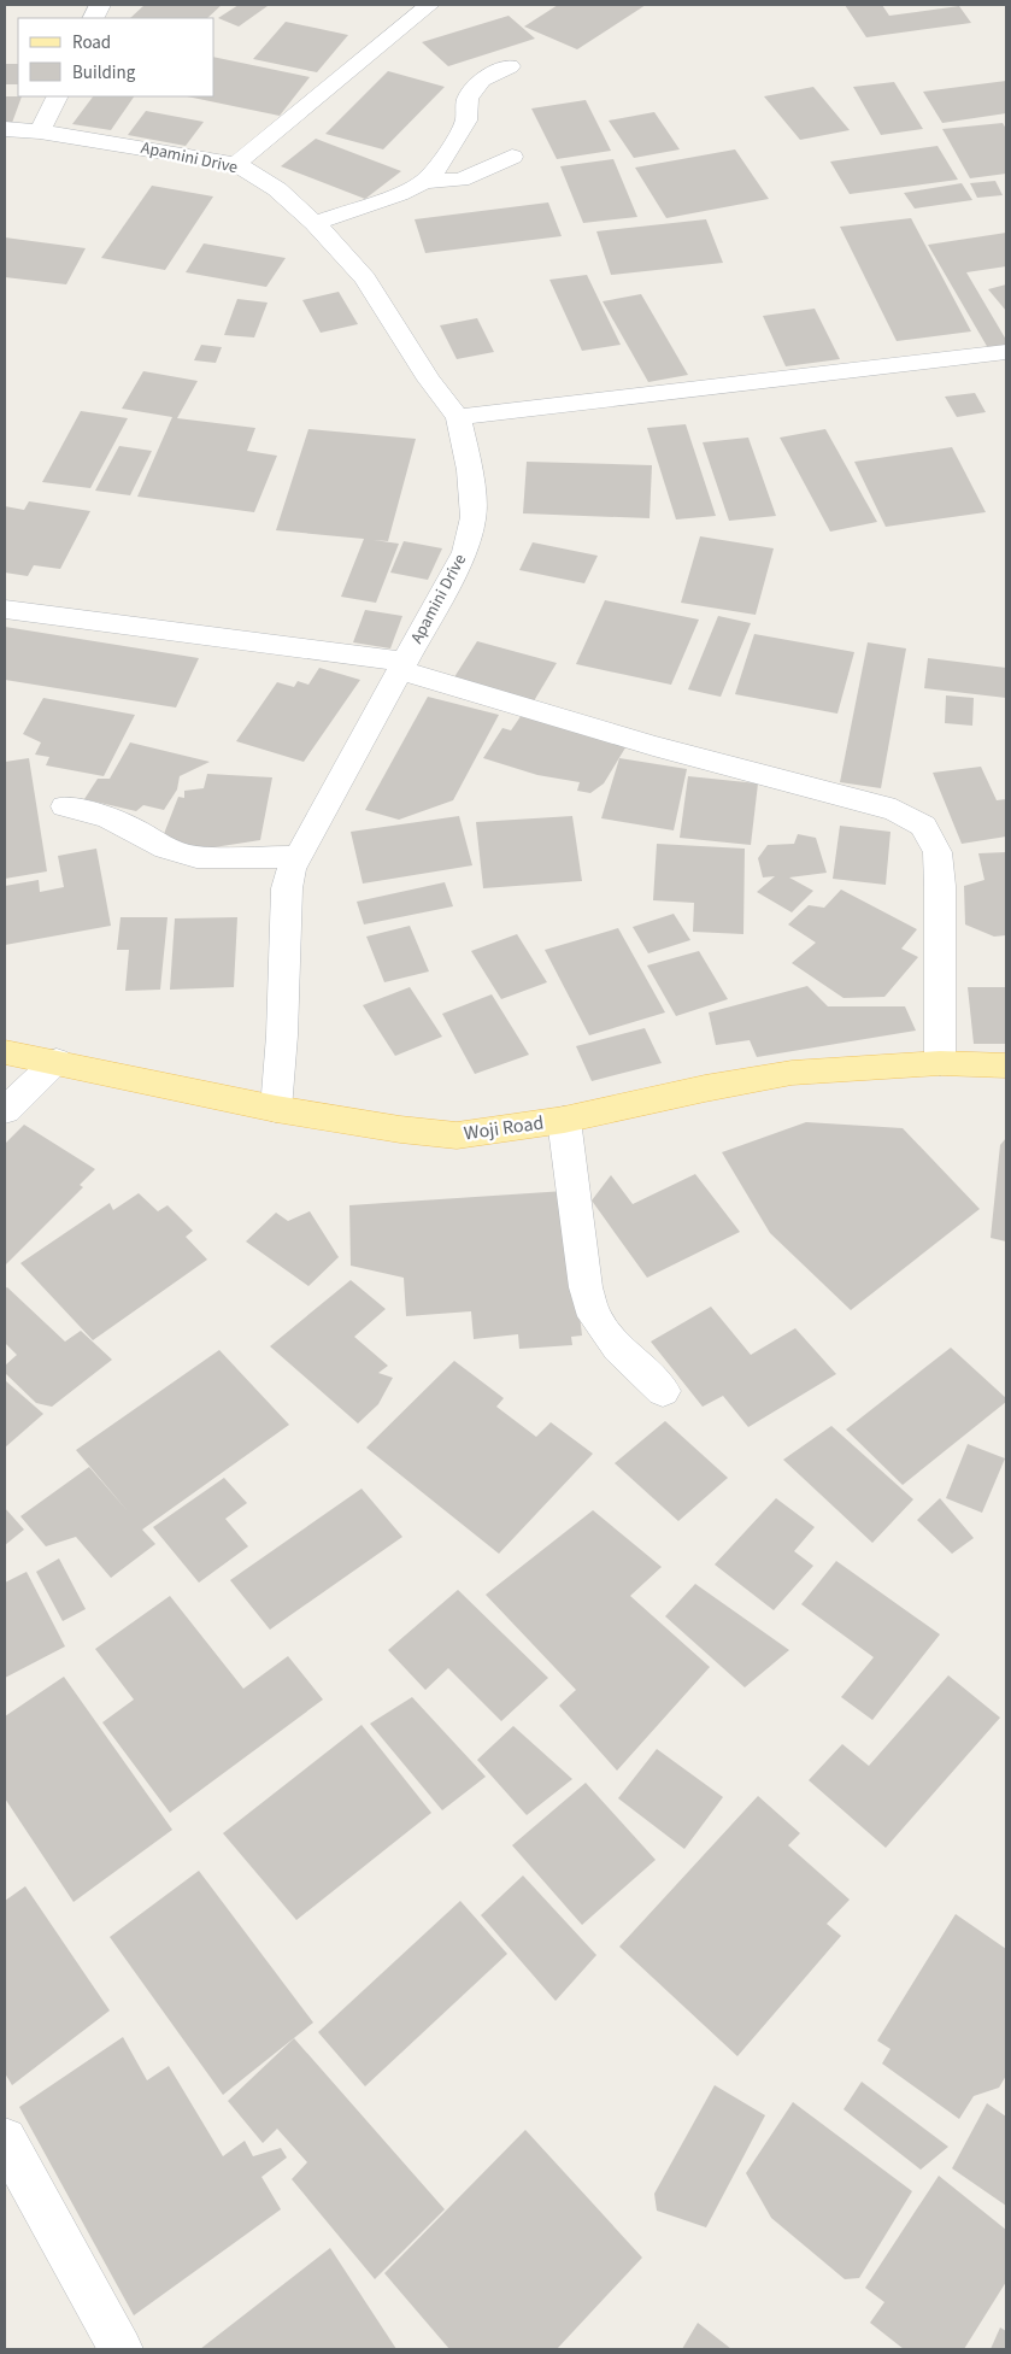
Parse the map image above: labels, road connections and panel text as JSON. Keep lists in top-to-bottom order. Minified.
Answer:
{"streets":{"main road":["Woji Road"],"street":["Apamini Drive"]},"crossings":[["Apamini Drive","Woji Road"]],"legend":["Road","Building"]}
